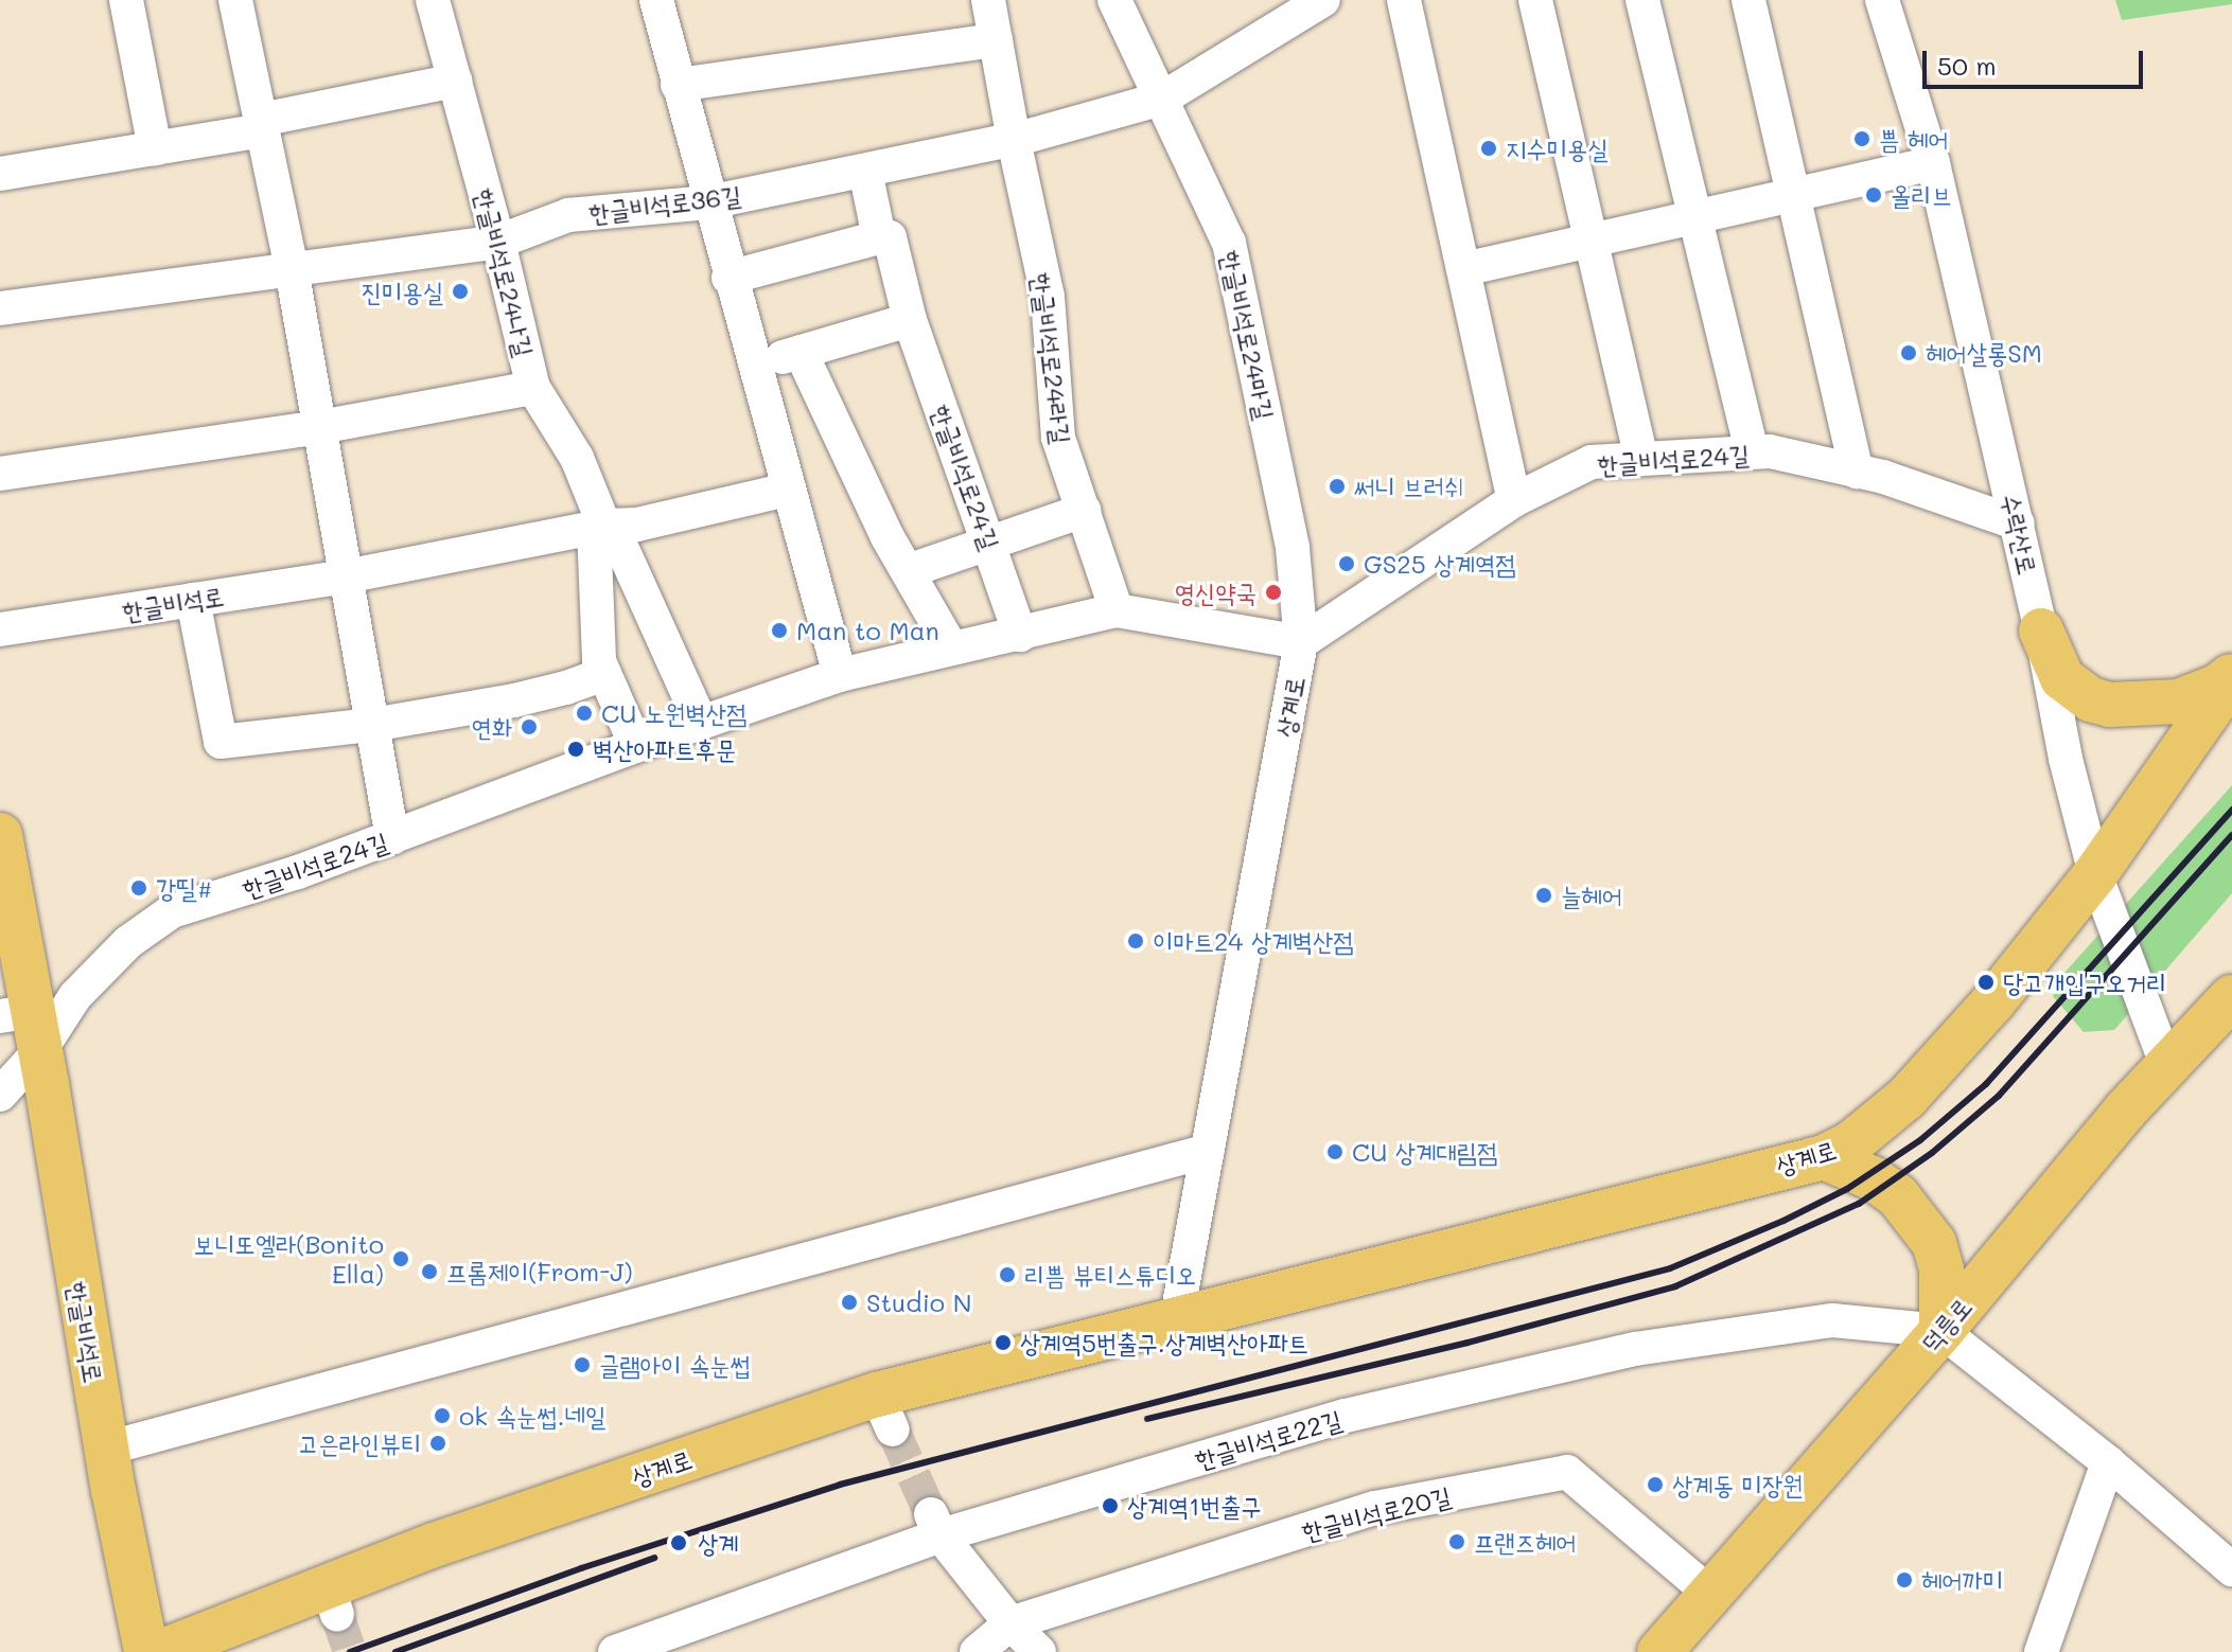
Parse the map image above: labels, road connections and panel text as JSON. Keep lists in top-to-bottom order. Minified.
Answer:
{"streets":{"main road":["한글비석로","상계로","덕릉로"],"street":["한글비석로36길","한글비석로24나길","한글비석로24마길","한글비석로24라길","한글비석로24길","수락산로","한글비석로22길","한글비석로20길"]},"crossings":[["한글비석로36길","한글비석로24나길"],["한글비석로36길","한글비석로24마길"],["한글비석로36길","한글비석로24라길"],["한글비석로24나길","한글비석로24길"],["한글비석로24나길","한글비석로"],["한글비석로24마길","한글비석로24길"],["한글비석로24마길","상계로"],["한글비석로24라길","한글비석로24길"],["한글비석로24길","수락산로"],["한글비석로24길","한글비석로"],["한글비석로24길","상계로"],["수락산로","상계로"],["수락산로","덕릉로"],["덕릉로","한글비석로22길"],["덕릉로","한글비석로20길"]],"places":["쁨 헤어","지수미용실","올리브","진미용실","헤어살롱SM","써니 브러쉬","GS25 상계역점","영신약국","Man to Man","CU 노원벽산점","연화","벽산아파트후문","강띨#","늘헤어","이마트24 상계벽산점","당고개입구오거리","CU 상계대림점","보니또엘라(Bonito Ella)","프롬제이(From-J)","리쁨 뷰티스튜디오","Studio N","상계역5번출구.상계벽산아파트","글램아이 속눈썹","ok 속눈썹.네일","고은라인뷰티","상계동 미장원","상계역1번출구","프랜즈헤어","상계","헤어까미"],"scale_bar":"50 m"}
